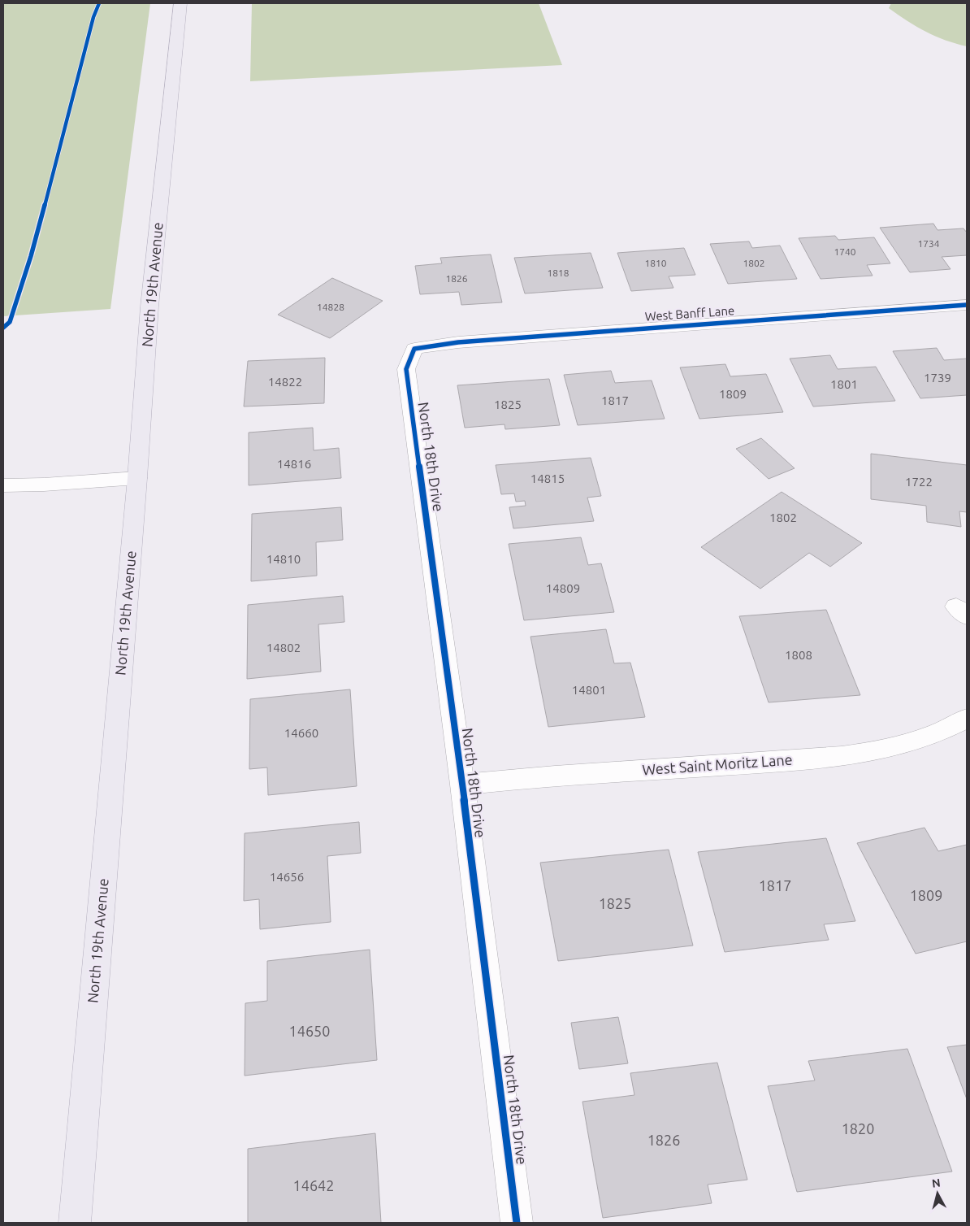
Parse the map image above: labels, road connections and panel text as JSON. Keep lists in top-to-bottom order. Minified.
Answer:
{"streets":{"main road":["North 19th Avenue"],"street":["West Banff Lane","North 18th Drive","West Saint Moritz Lane"]},"crossings":[["West Banff Lane","North 18th Drive"],["North 18th Drive","West Saint Moritz Lane"]],"house_numbers":["1734","1740","1810","1802","1818","1826","14828","1739","14822","1801","1809","1817","1825","14816","14815","1722","1802","14810","14809","14802","1808","14801","14660","14656","1817","1809","1825","14650","1820","1826","14642"],"north":"top"}
